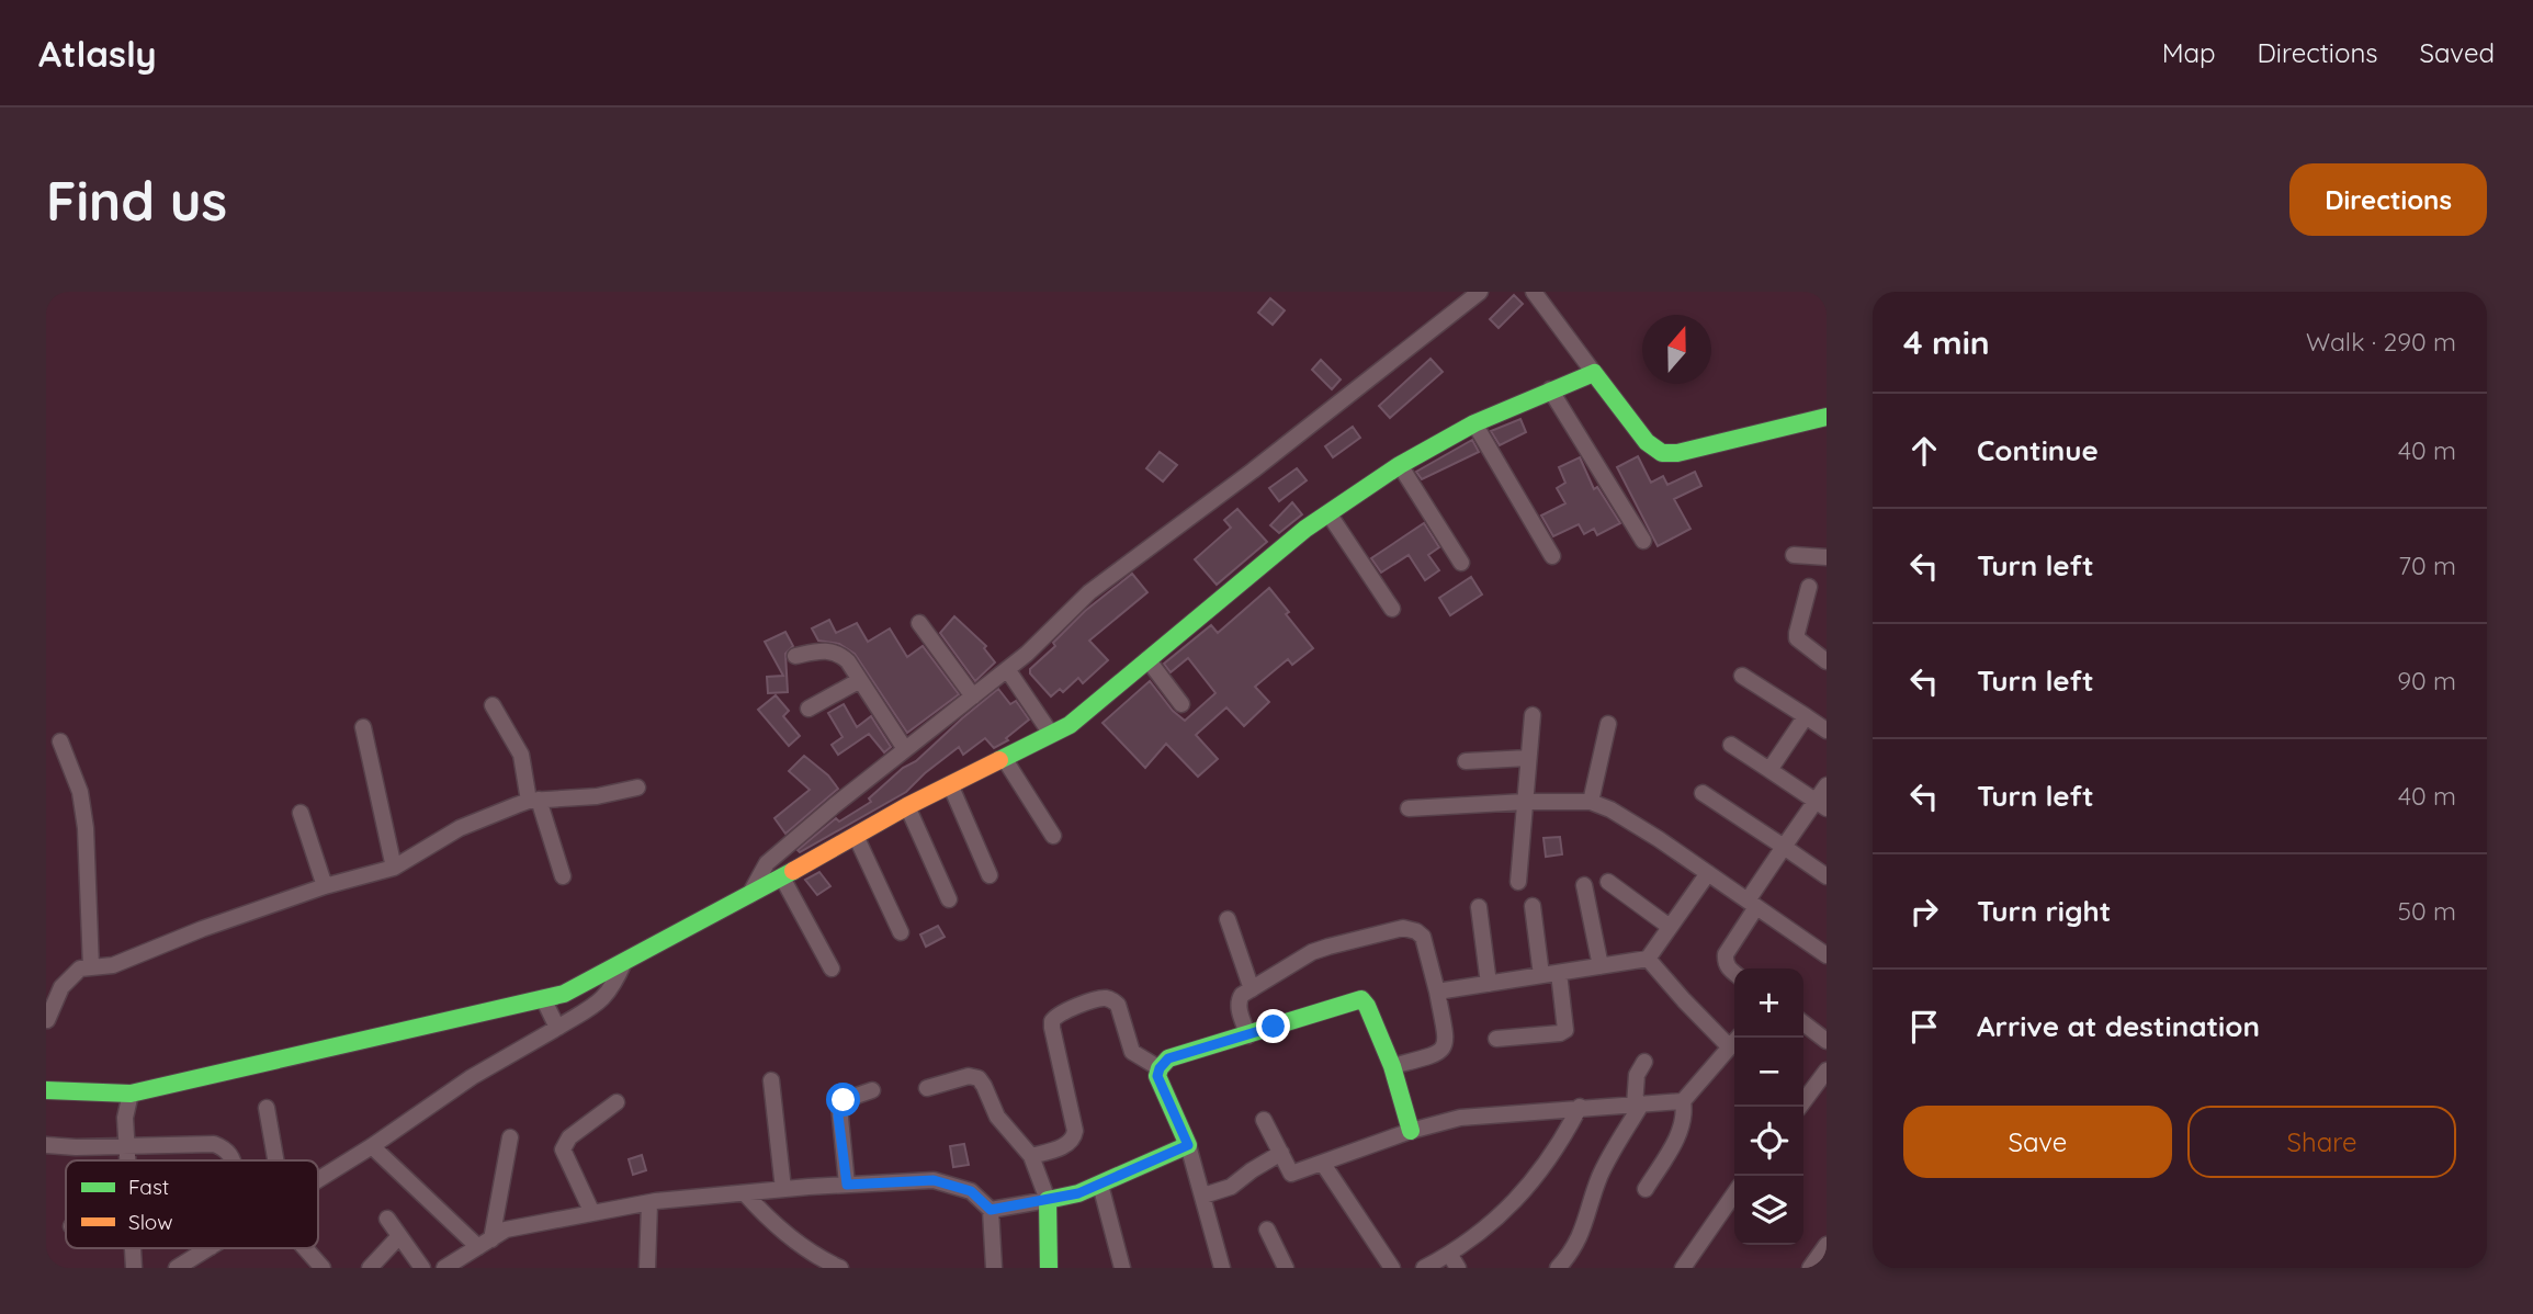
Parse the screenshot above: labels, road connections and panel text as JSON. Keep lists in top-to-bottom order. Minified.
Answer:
{"legend":["Fast","Slow"],"north":"top","page":{"header":"Atlasly","nav":["Map","Directions","Saved"],"buttons":["Directions",["Save","Share"]],"title":"Find us","heading":["4 min","Walk · 290 m"],"list":[["Continue","40 m"],["Turn left","70 m"],["Turn left","90 m"],["Turn left","40 m"],["Turn right","50 m"],"Arrive at destination"],"map_buttons":["+","−"]}}
